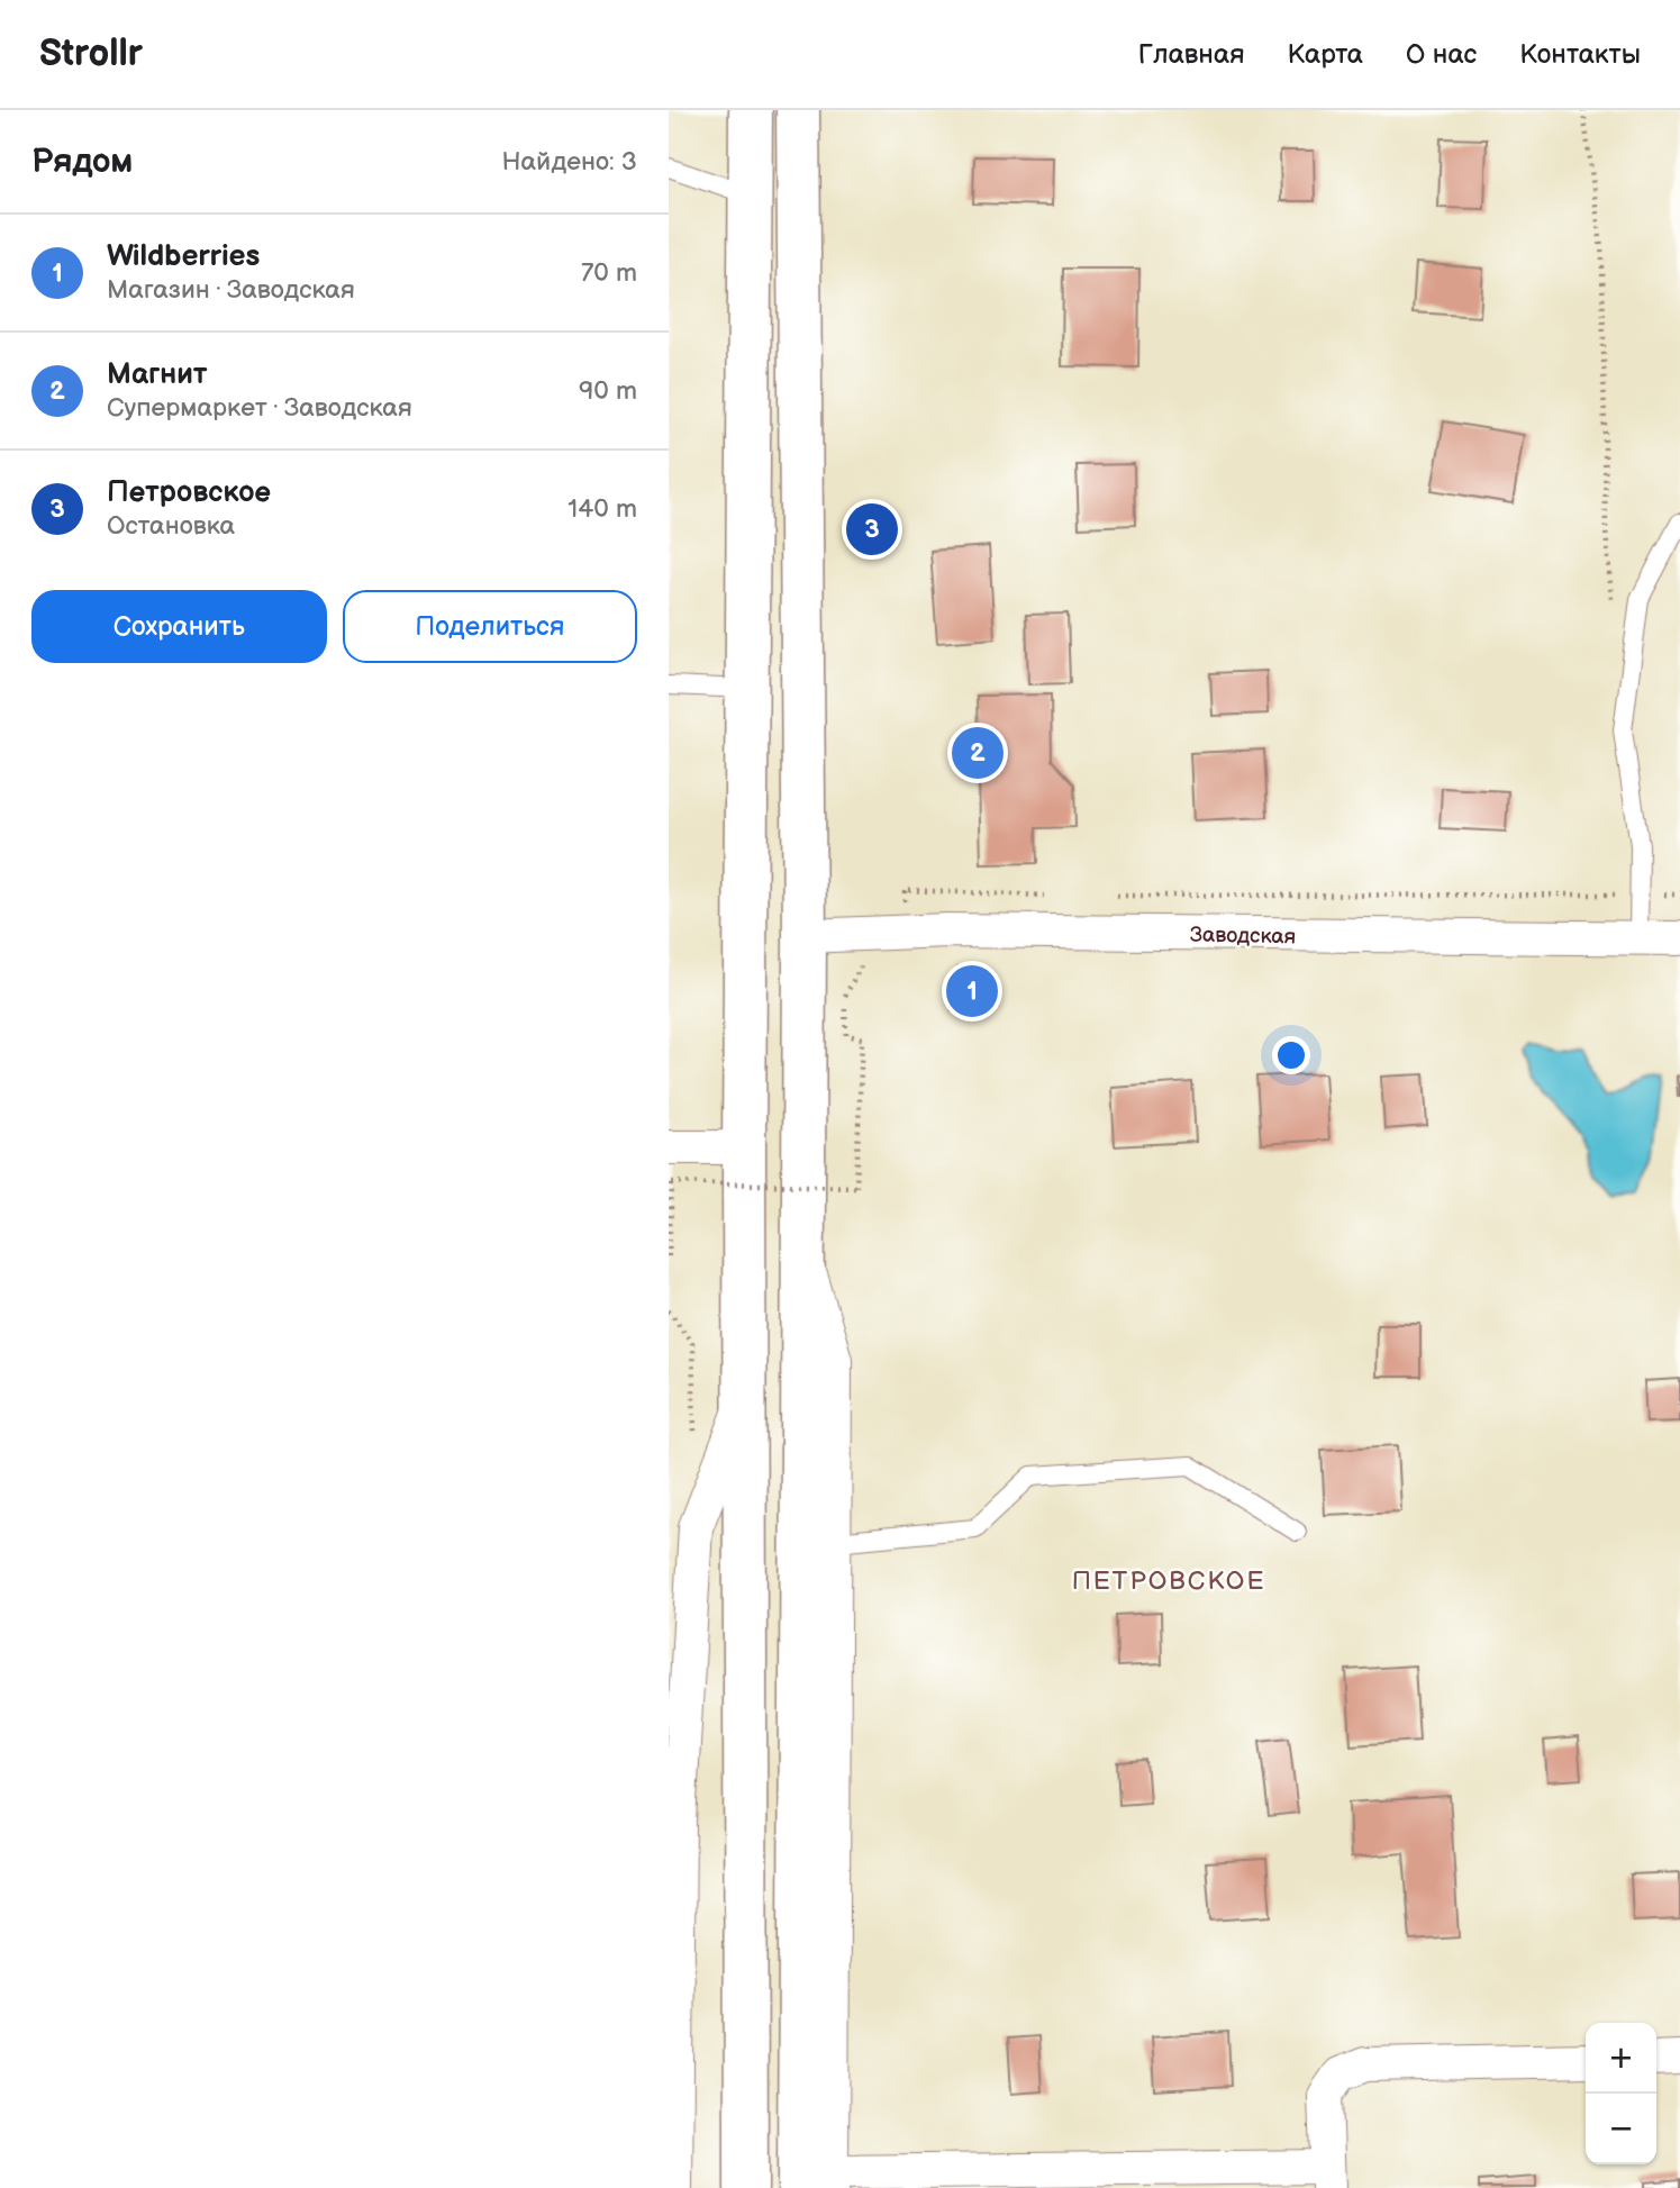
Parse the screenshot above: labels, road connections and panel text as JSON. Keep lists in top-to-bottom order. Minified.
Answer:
{"streets":{"street":["Заводская"]},"districts":["ПЕТРОВСКОЕ"],"page":{"header":"Strollr","nav":["Главная","Карта","О нас","Контакты"],"heading":["Рядом","Найдено: 3"],"list":[{"mark":"1","name":"Wildberries","note":"Магазин · Заводская","value":"70 m"},{"mark":"2","name":"Магнит","note":"Супермаркет · Заводская","value":"90 m"},{"mark":"3","name":"Петровское","note":"Остановка","value":"140 m"}],"pins":["3","2","1"],"buttons":["Сохранить","Поделиться"],"map_buttons":["+","−"]}}
